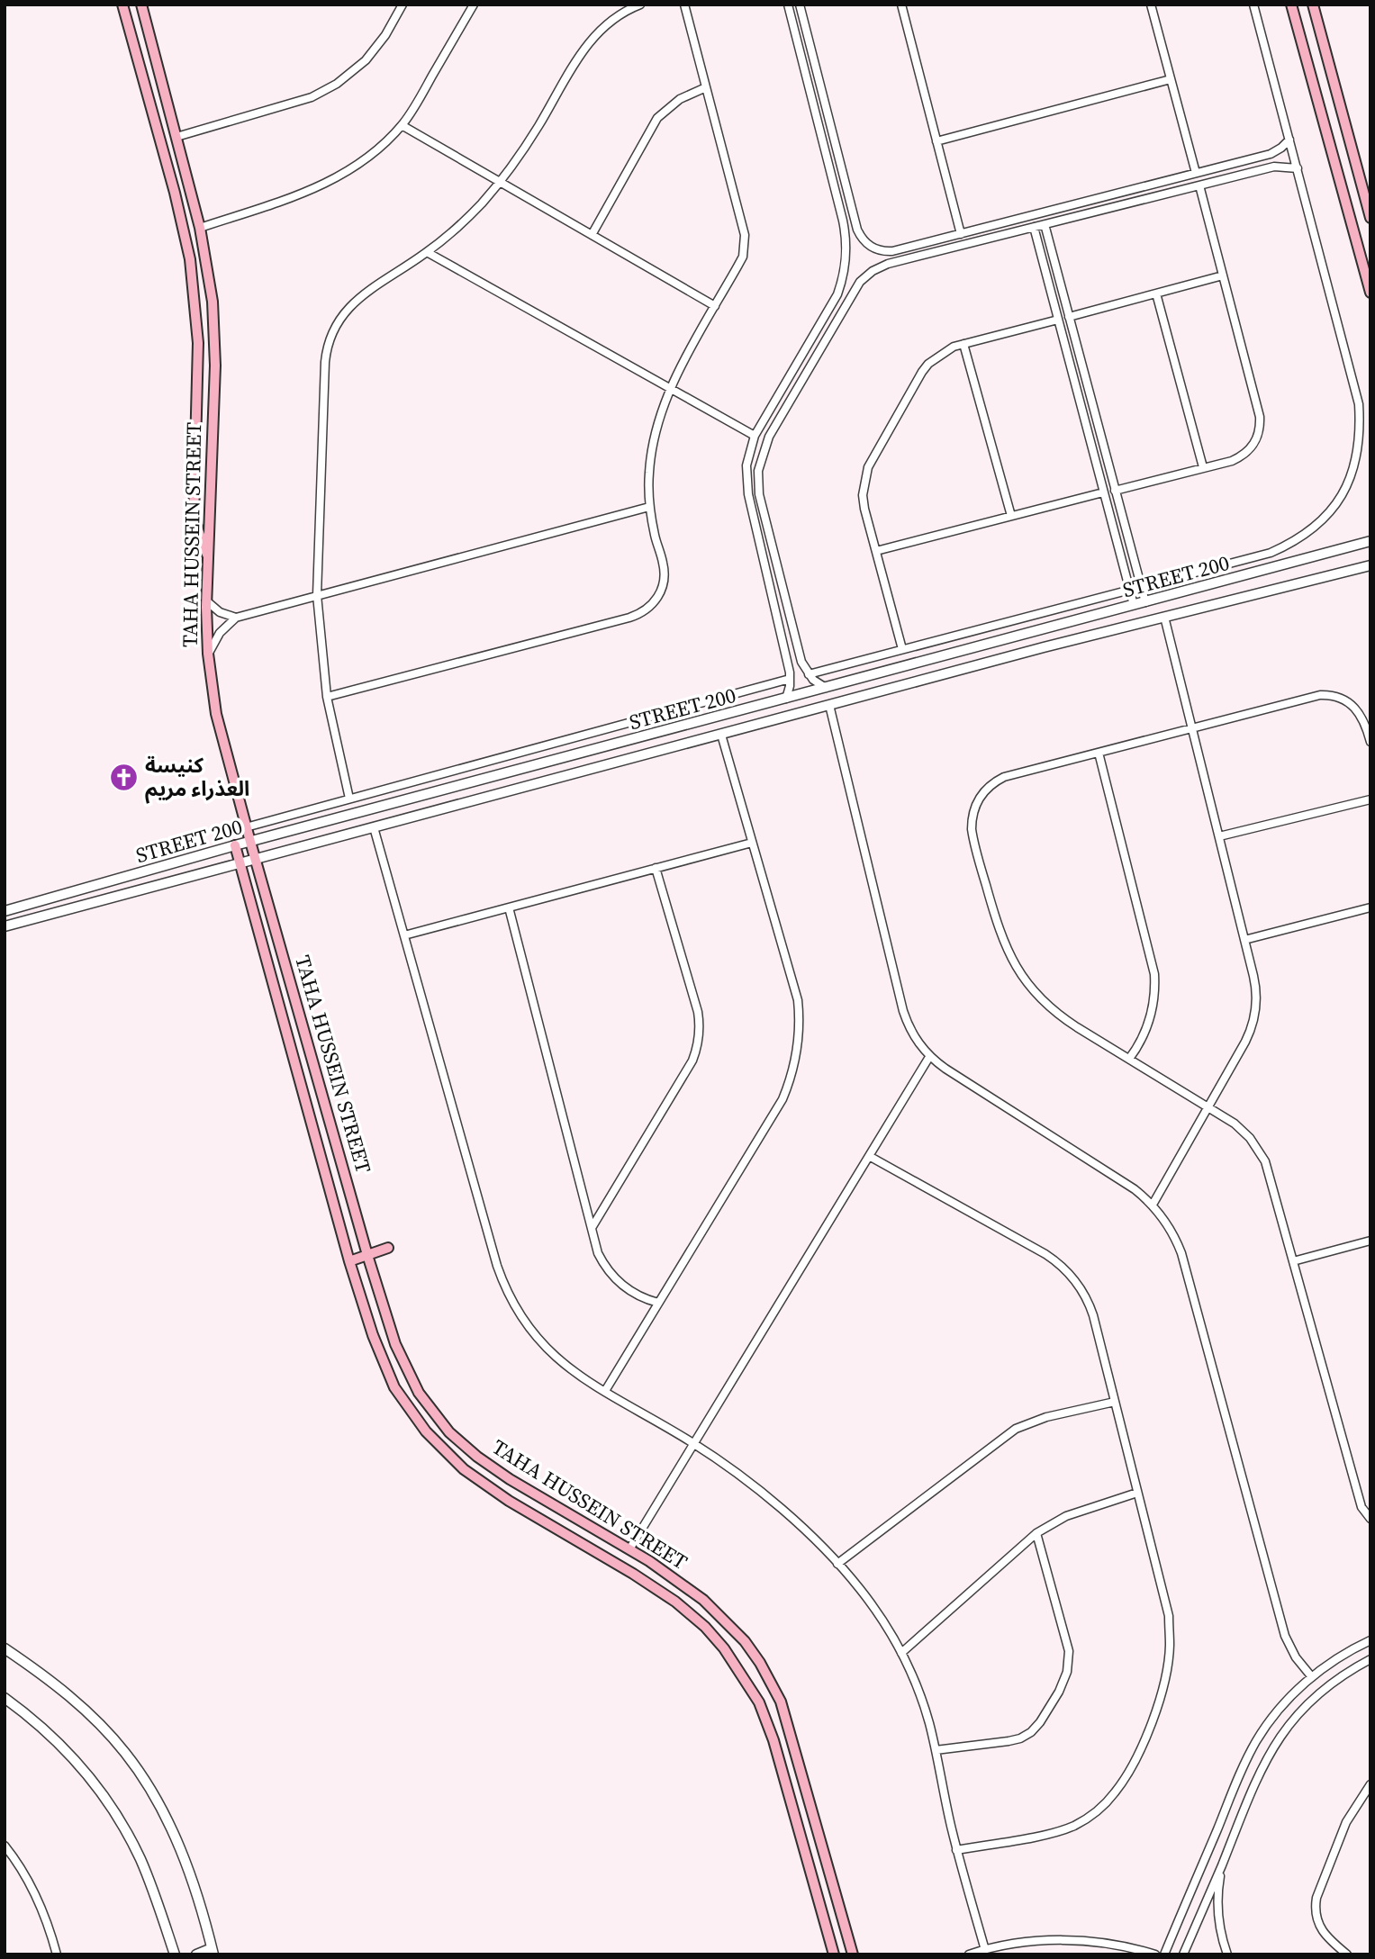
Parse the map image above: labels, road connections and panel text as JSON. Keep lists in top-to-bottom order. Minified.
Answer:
{"streets":{"main road":["TAHA HUSSEIN STREET"],"street":["STREET 200"]},"crossings":[["TAHA HUSSEIN STREET","STREET 200"]],"places":{"church":["كنيسة العذراء مريم"]}}
